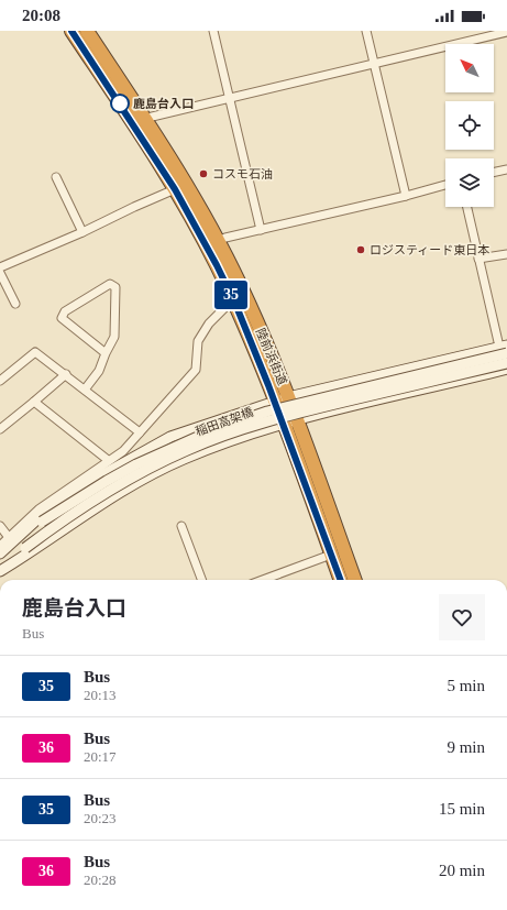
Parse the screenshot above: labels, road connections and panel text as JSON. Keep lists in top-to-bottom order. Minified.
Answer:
{"streets":{"highway":["陸前浜街道"],"street":["稲田高架橋"]},"places":["鹿島台入口","コスモ石油","ロジスティード東日本"],"lines":["bus line 35"],"north":"top left","page":{"status":"20:08","on_map":"35","heading":["鹿島台入口","Bus"],"list":[{"mark":"35","name":"Bus","note":"20:13","value":"5 min"},{"mark":"36","name":"Bus","note":"20:17","value":"9 min"},{"mark":"35","name":"Bus","note":"20:23","value":"15 min"},{"mark":"36","name":"Bus","note":"20:28","value":"20 min"}]}}
